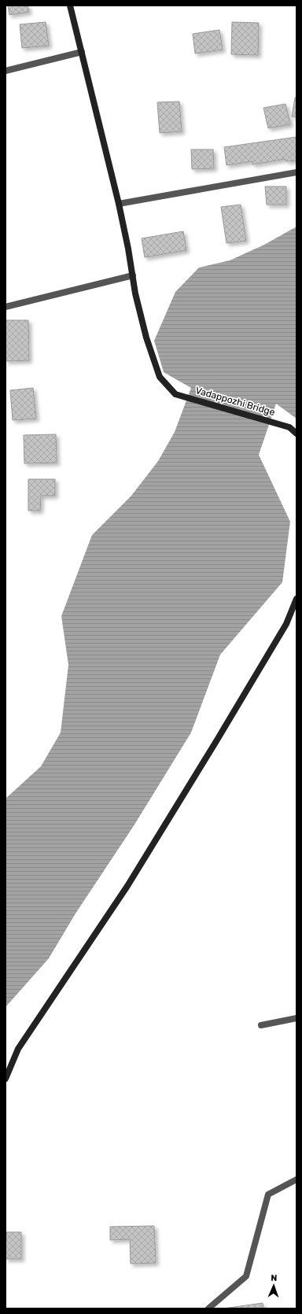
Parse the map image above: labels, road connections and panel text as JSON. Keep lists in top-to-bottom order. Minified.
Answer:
{"streets":{"main road":["Vadappozhi Bridge"]},"north":"top"}
